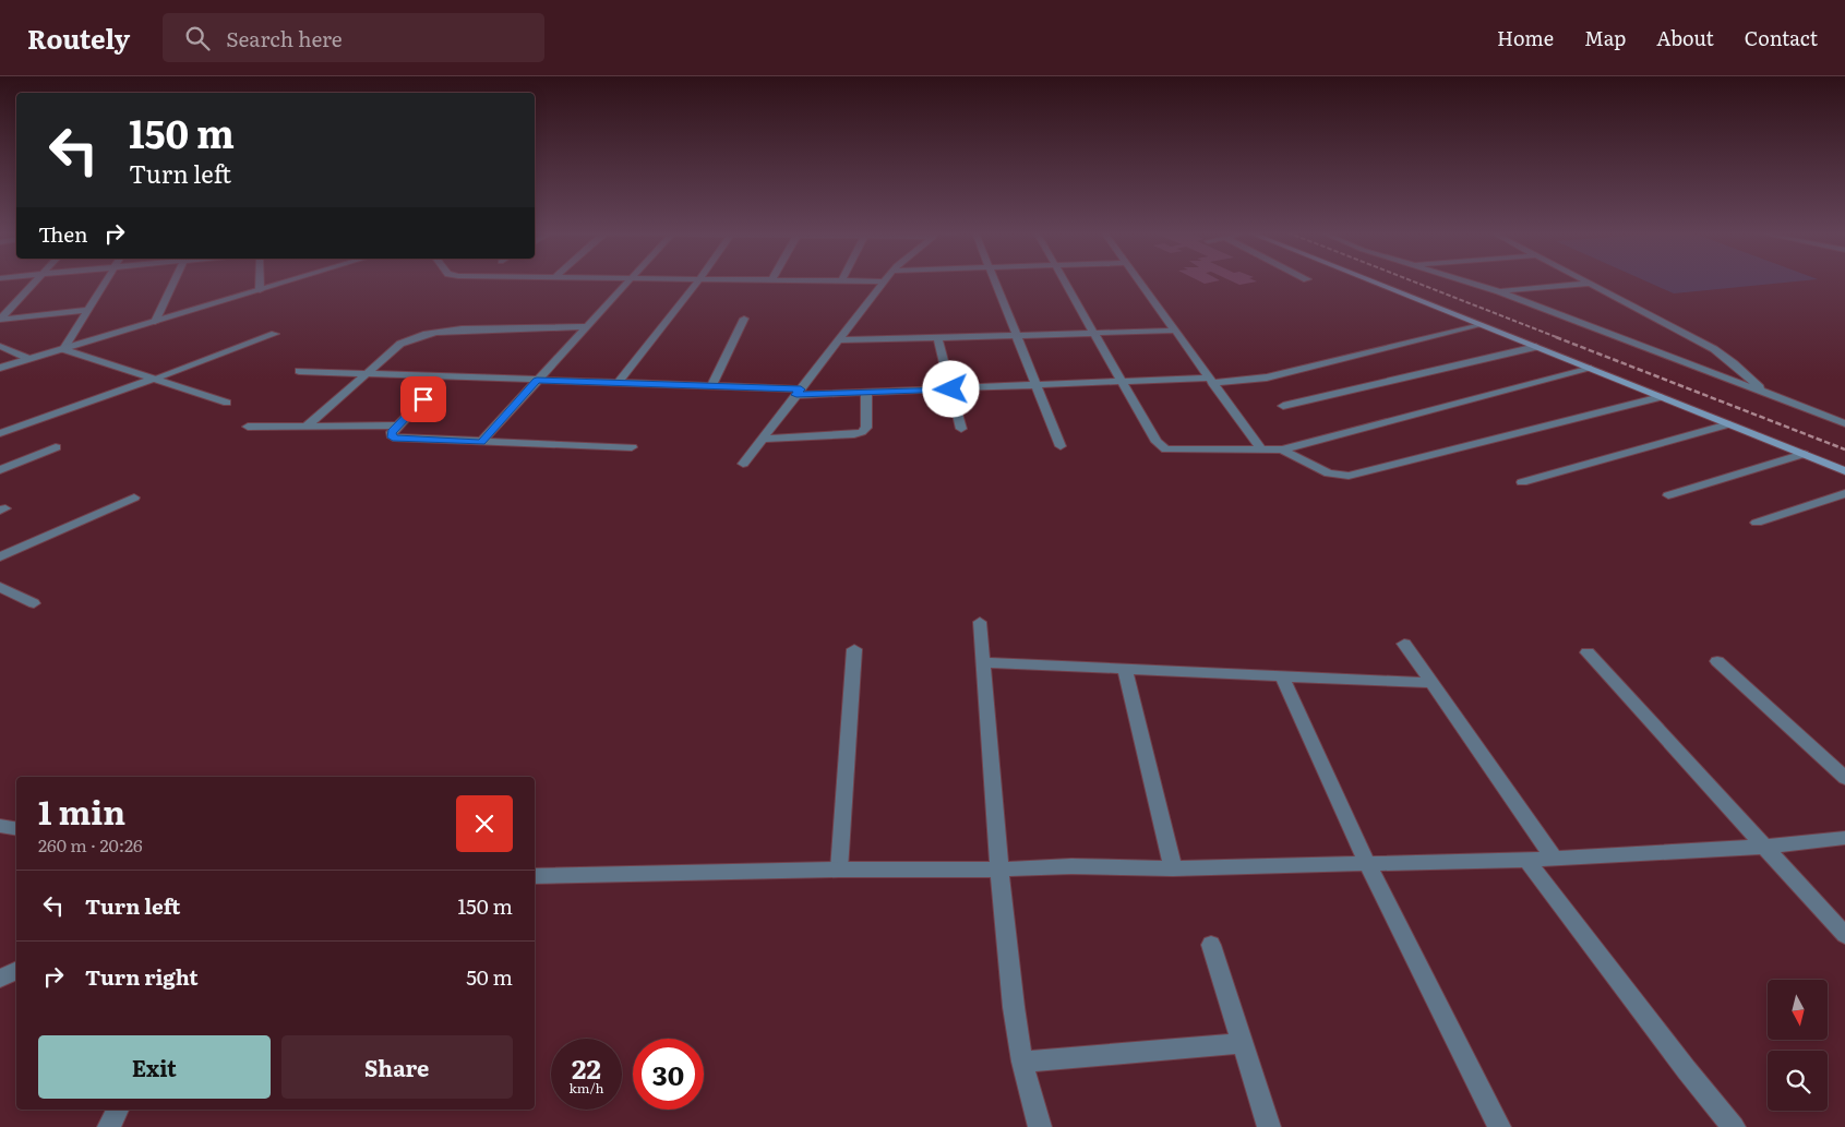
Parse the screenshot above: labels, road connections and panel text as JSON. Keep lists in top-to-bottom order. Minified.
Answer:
{"north":"bottom","page":{"header":"Routely","search":"Search here","nav":["Home","Map","About","Contact"],"turn":["150 m","Turn left"],"then":"Then","heading":["1 min","260 m · 20:26"],"list":[{"name":"Turn left","value":"150 m"},{"name":"Turn right","value":"50 m"}],"buttons":["Exit","Share"],"speed":"22 km/h","limit":"30"}}
